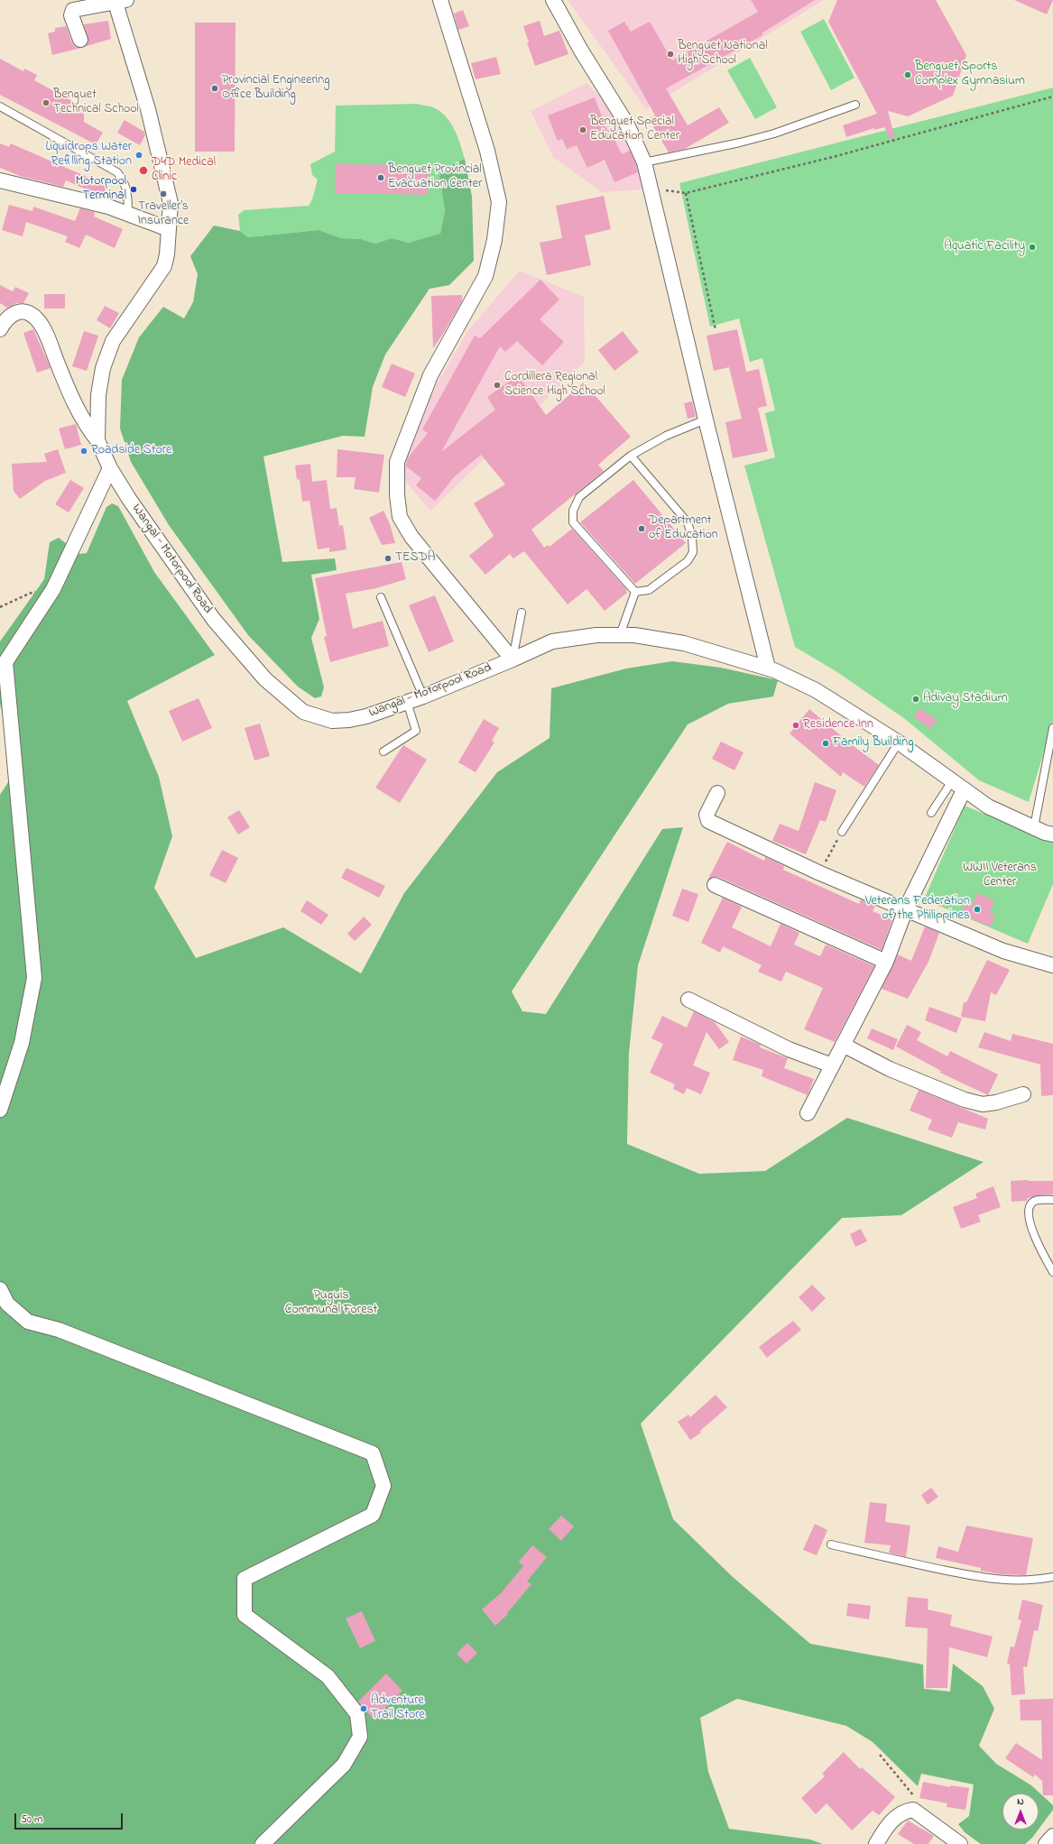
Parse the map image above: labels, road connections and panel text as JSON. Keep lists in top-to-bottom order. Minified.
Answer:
{"streets":{"street":["Wangal - Motorpool Road"]},"parks":["WWII Veterans Center","Puguis Communal Forest"],"places":["Benguet National High School","Benguet Sports Complex Gymnasium","Provincial Engineering Office Building","Benguet Technical School","Benguet Special Education Center","Liquidrops Water Refilling Station","D4D Medical Clinic","Benguet Provincial Evacuation Center","Motorpool Terminal","Traveller's Insurance","Aquatic Facility","Cordillera Regional Science High School","Roadside Store","Department of Education","TESDA","Adivay Stadium","Residence Inn","Family Building","Veterans Federation of the Philippines","Adventure Trail Store"],"scale_bar":"50 m","north":"top"}
